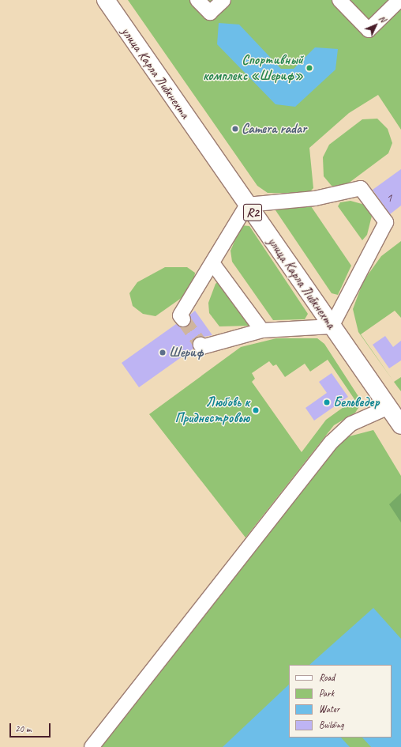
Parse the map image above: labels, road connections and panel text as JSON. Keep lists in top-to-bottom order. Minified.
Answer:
{"streets":{"main road":["улица Карла Либкнехта","R2"]},"places":["Спортивный комплекс «Шериф»","Camera radar","Шериф","Бельведер","Любовь к Приднестровью"],"house_numbers":["1"],"legend":["Road","Park","Water","Building"],"scale_bar":"20 m","north":"top right"}
